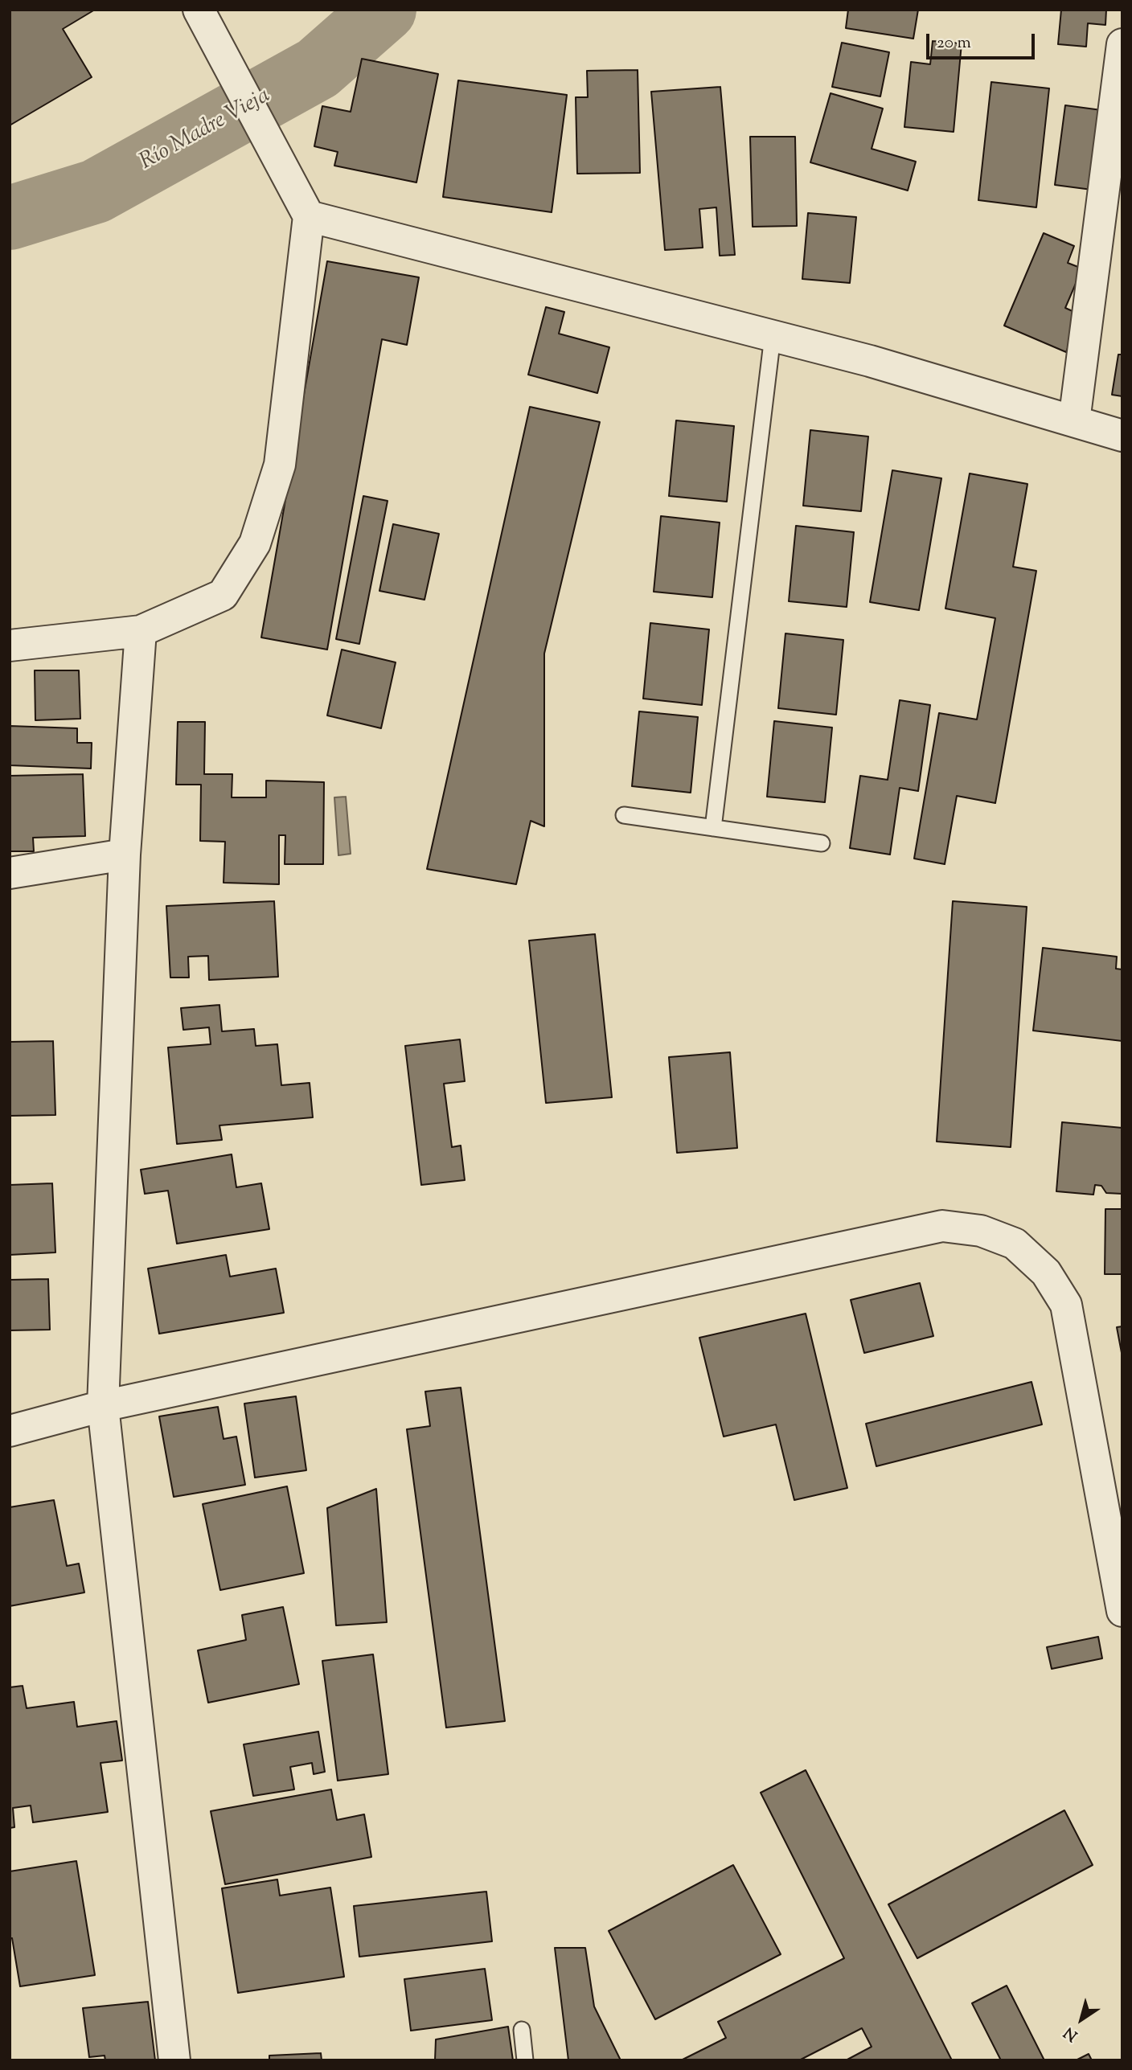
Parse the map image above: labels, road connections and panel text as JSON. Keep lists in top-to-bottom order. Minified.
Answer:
{"water":["Río Madre Vieja"],"scale_bar":"20 m","north":"bottom left"}
